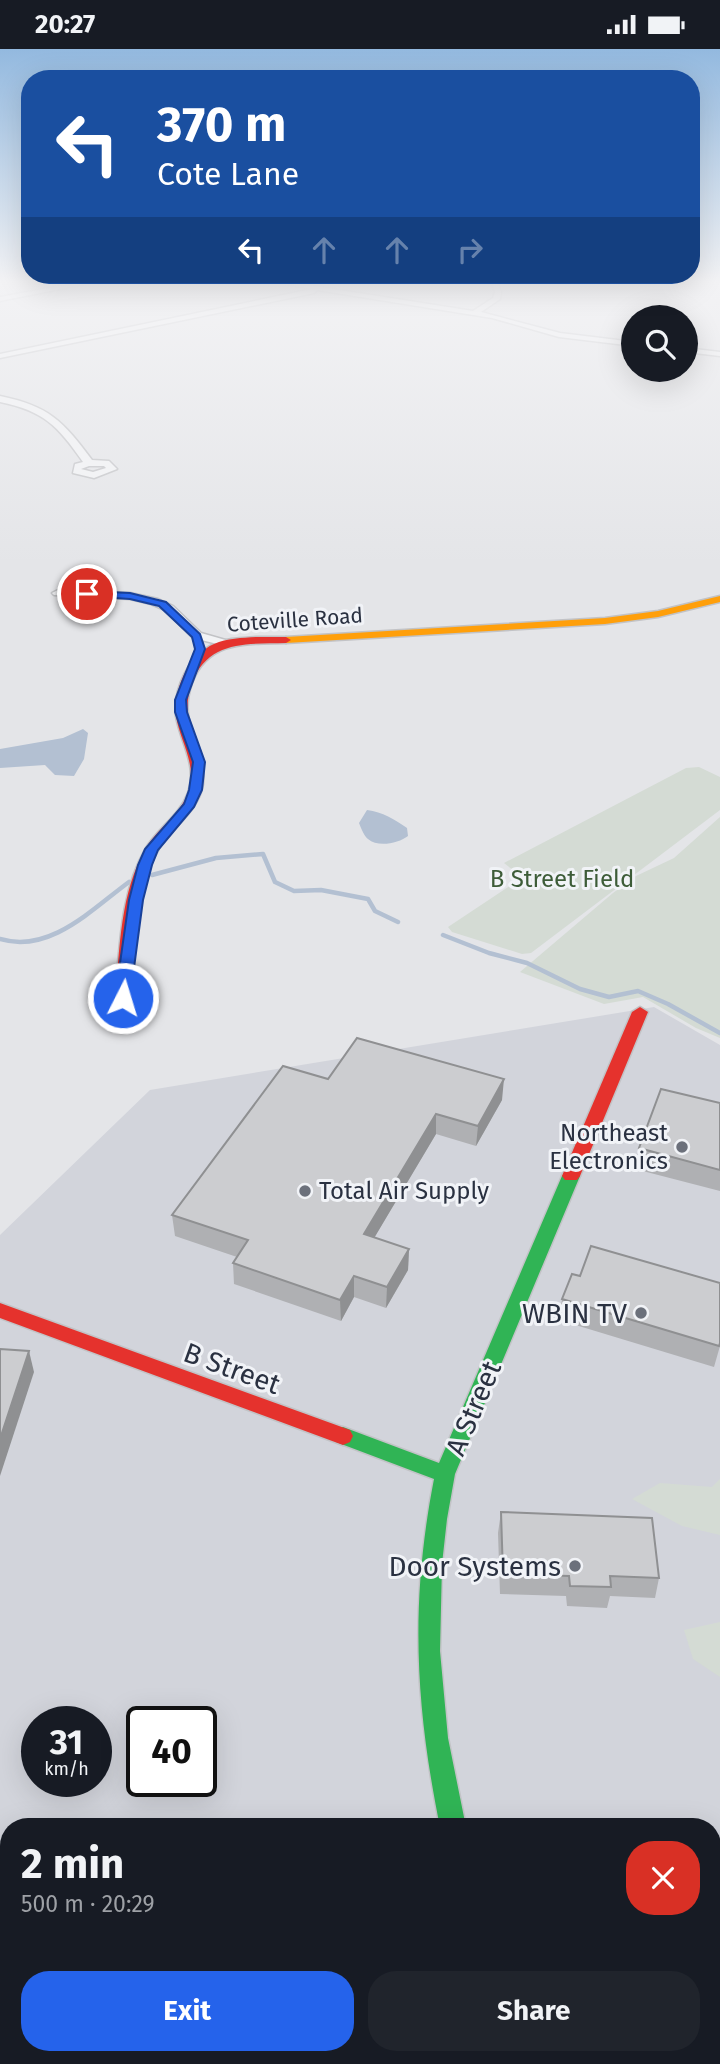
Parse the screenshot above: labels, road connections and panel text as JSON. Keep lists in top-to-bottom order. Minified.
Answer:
{"streets":{"street":["Coteville Road","B Street","A Street"]},"crossings":[["B Street","A Street"]],"parks":["B Street Field"],"places":["Northeast Electronics","Total Air Supply","WBIN TV","Door Systems"],"page":{"status":"20:27","turn":["370 m","Cote Lane"],"speed":"31 km/h","limit":"40","heading":["2 min","500 m · 20:29"],"buttons":["Exit","Share"]}}
